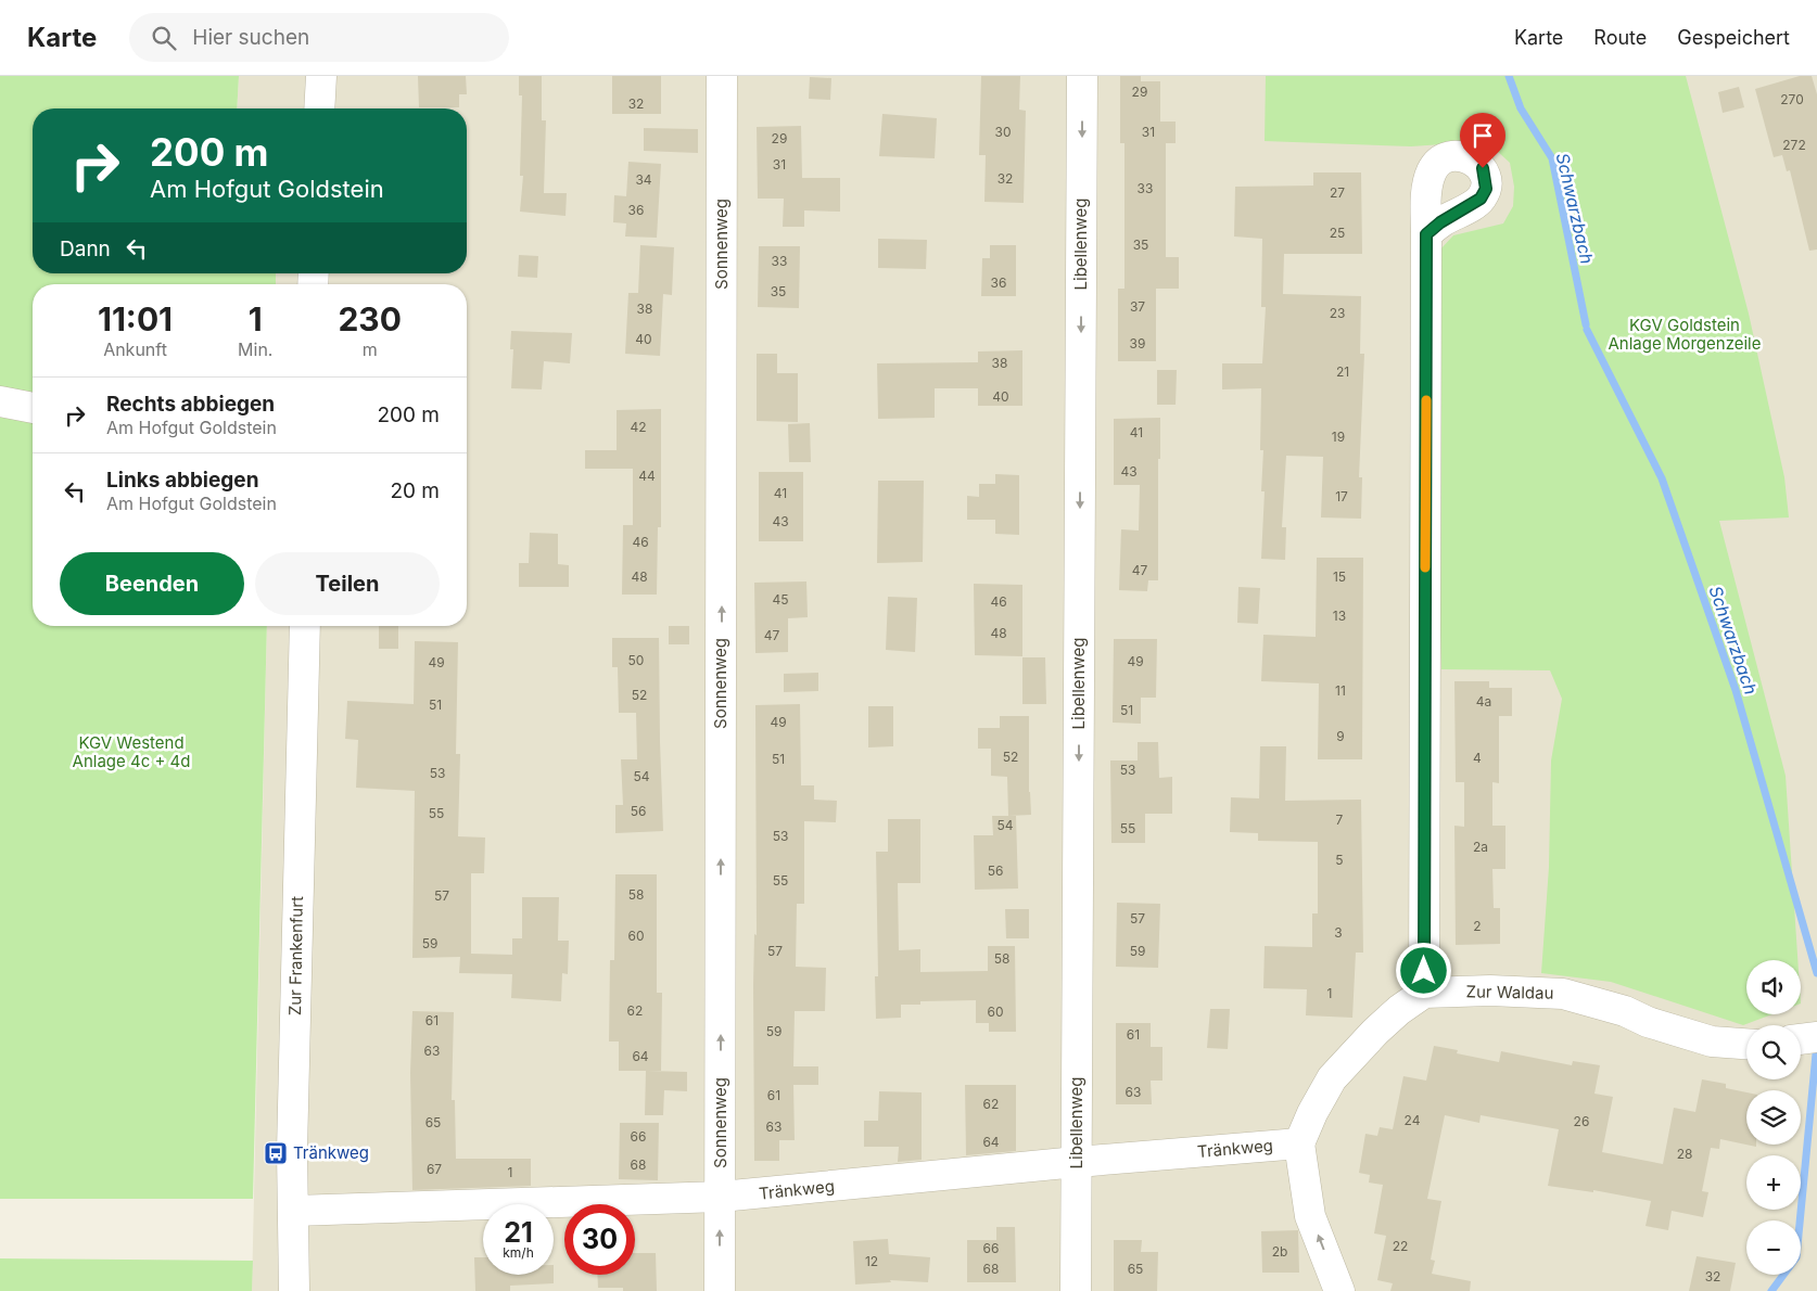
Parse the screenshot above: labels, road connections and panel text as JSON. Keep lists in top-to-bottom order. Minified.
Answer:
{"streets":{"street":["Sonnenweg","Libellenweg","Zur Frankenfurt","Zur Waldau","Tränkweg"]},"crossings":[["Sonnenweg","Tränkweg"],["Libellenweg","Tränkweg"],["Zur Frankenfurt","Tränkweg"]],"one_way":["Sonnenweg","Libellenweg"],"water":["Schwarzbach"],"parks":["KGV Goldstein Anlage Morgenzeile","KGV Westend Anlage 4c + 4d"],"places":{"bus stop":["Tränkweg"]},"house_numbers":["29","270","32","30","31","29","272","31","32","34","33","27","36","25","35","33","36","35","37","38","23","40","39","38","21","40","42","41","19","43","44","41","17","43","46","47","48","15","45","46","13","48","47","50","49","49","11","52","4a","51","51","49","9","52","4","51","53","53","54","56","55","7","54","55","53","2a","5","56","55","58","57","57","2","3","60","59","57","59","58","1","62","60","61","59","61","63","64","63","61","62","24","26","65","63","66","64","28","68","67","1","22","66","2b","12","68","65","32"],"page":{"header":"Karte","search":"Hier suchen","nav":["Karte","Route","Gespeichert"],"turn":["200 m","Am Hofgut Goldstein"],"then":"Dann","eta":["11:01","Ankunft","1","Min.","230","m"],"list":[{"name":"Rechts abbiegen","note":"Am Hofgut Goldstein","value":"200 m"},{"name":"Links abbiegen","note":"Am Hofgut Goldstein","value":"20 m"}],"buttons":["Beenden","Teilen"],"map_buttons":["+","−"],"speed":"21 km/h","limit":"30"}}
